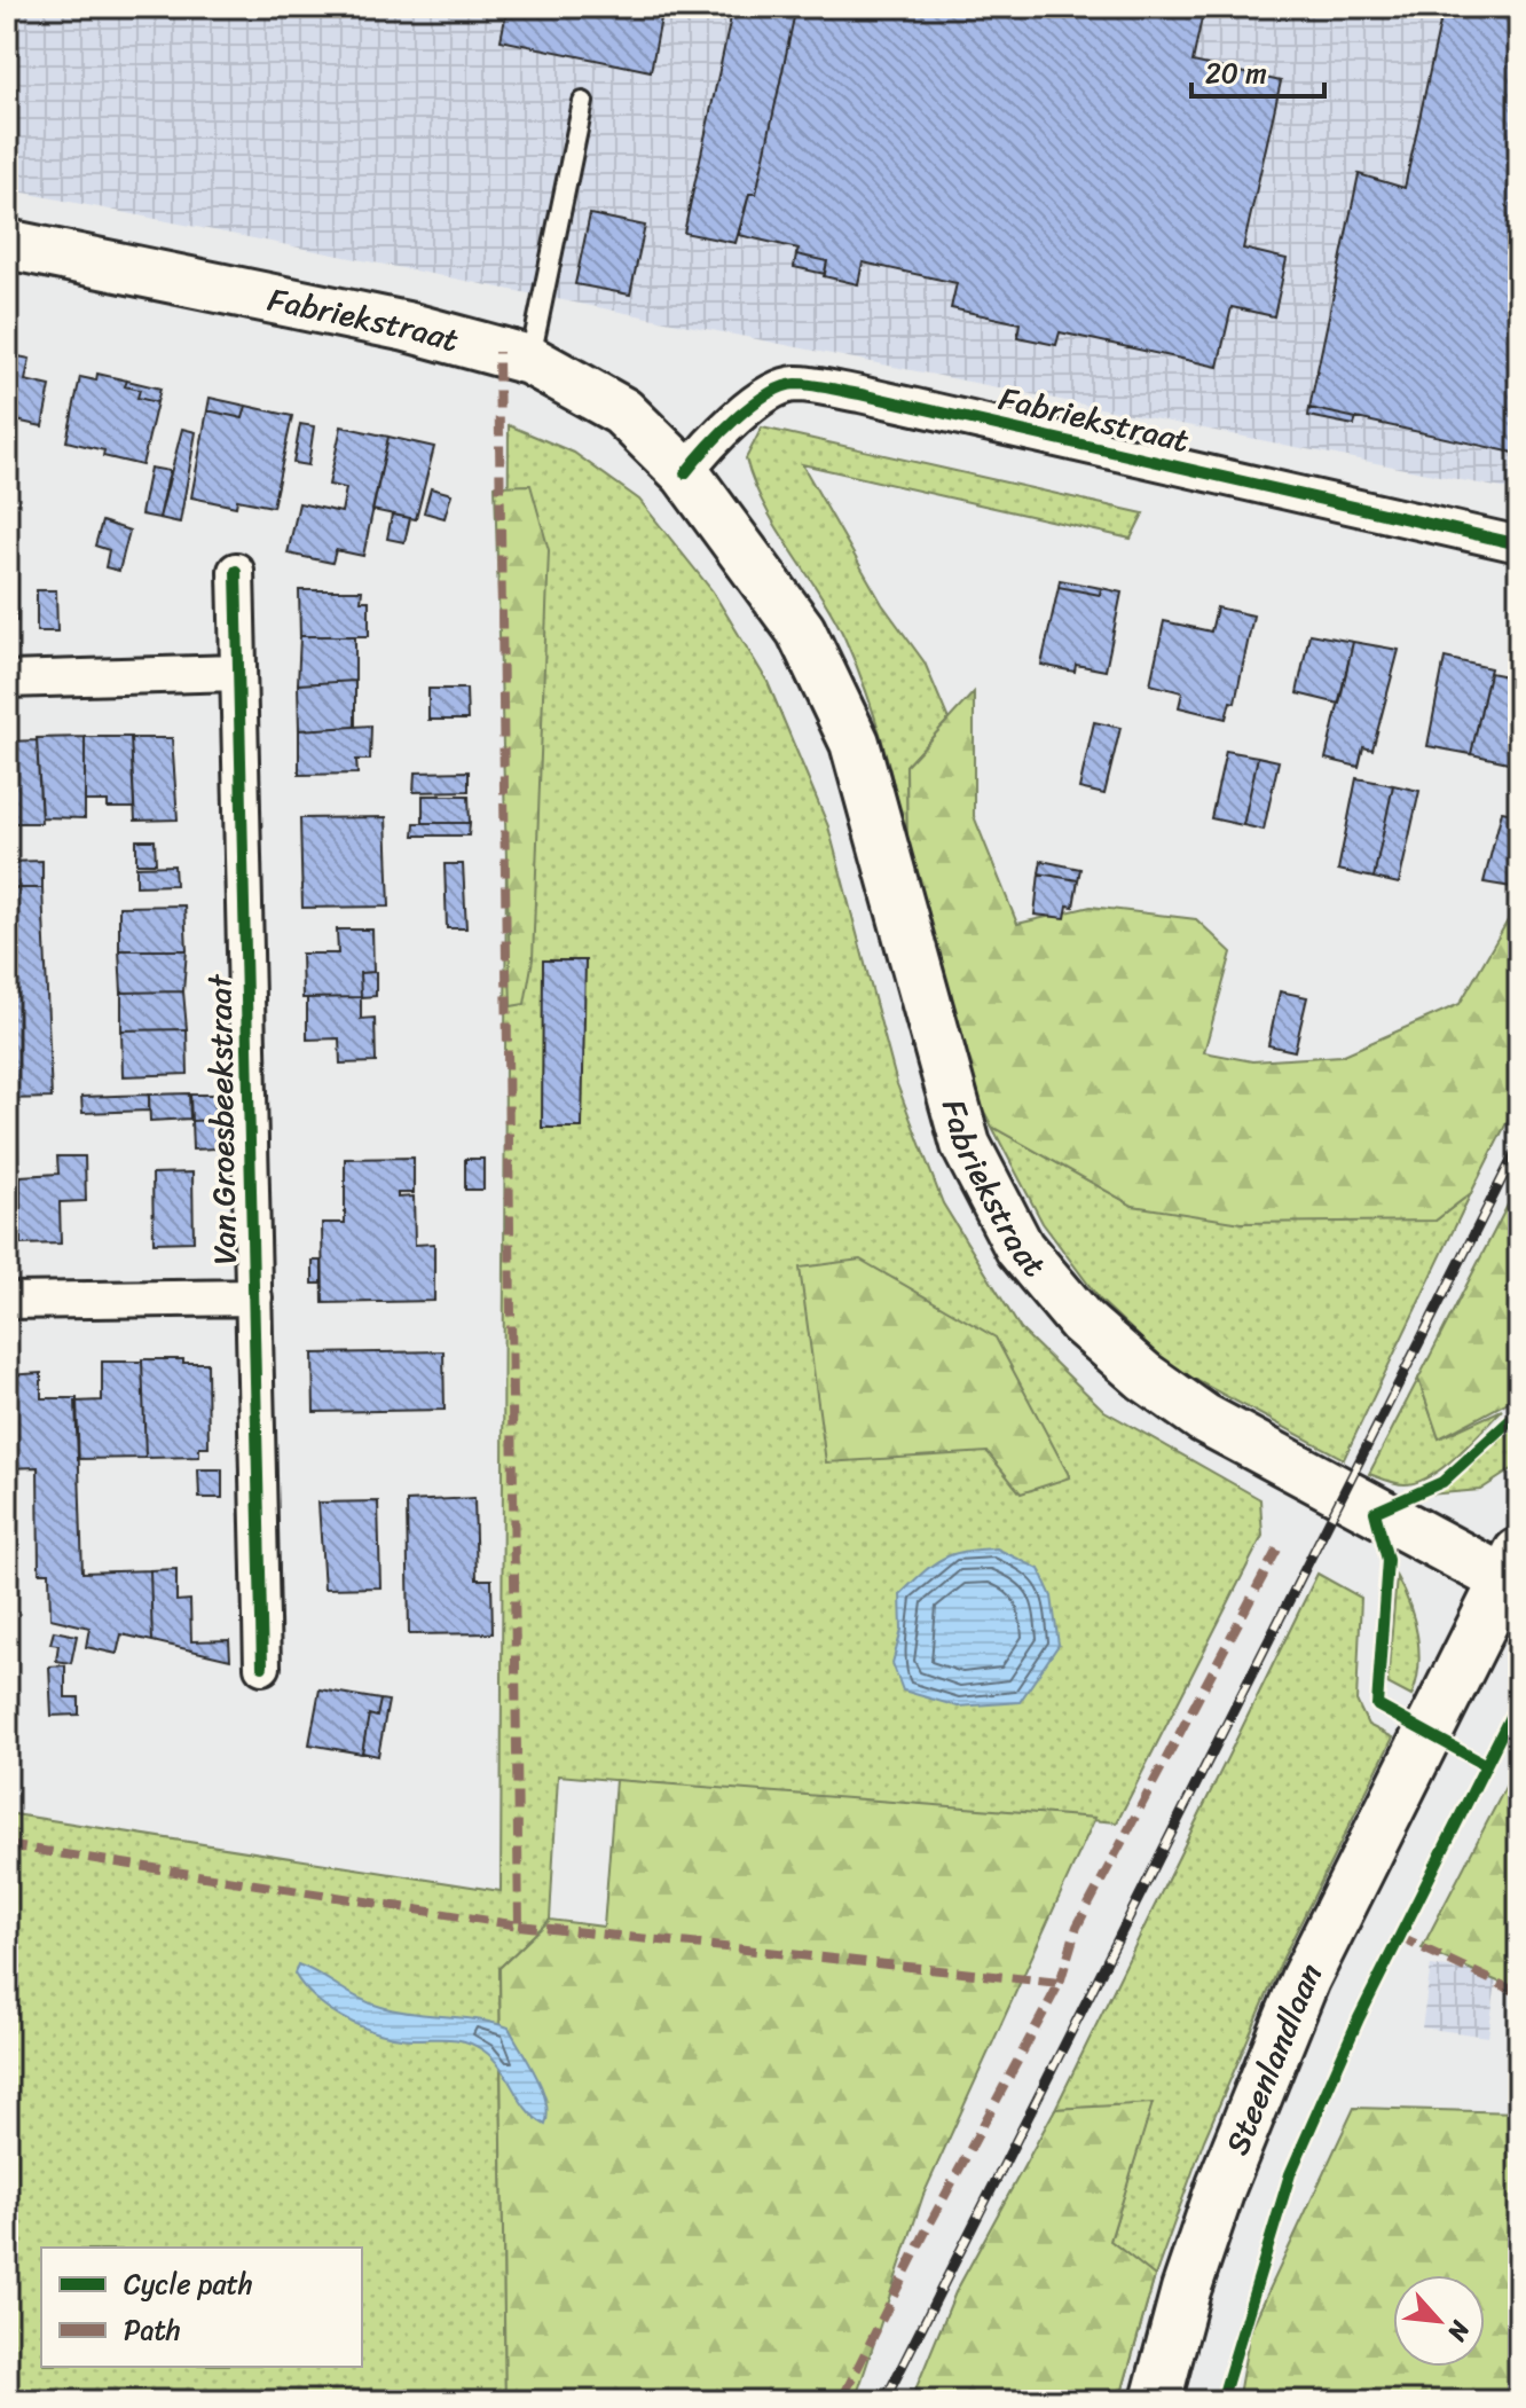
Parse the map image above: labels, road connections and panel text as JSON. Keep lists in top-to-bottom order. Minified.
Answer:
{"streets":{"main road":["Fabriekstraat","Steenlandlaan"],"street":["Van Groesbeekstraat"]},"crossings":[["Fabriekstraat","Steenlandlaan"]],"legend":["Cycle path","Path"],"scale_bar":"20 m","north":"bottom right"}
